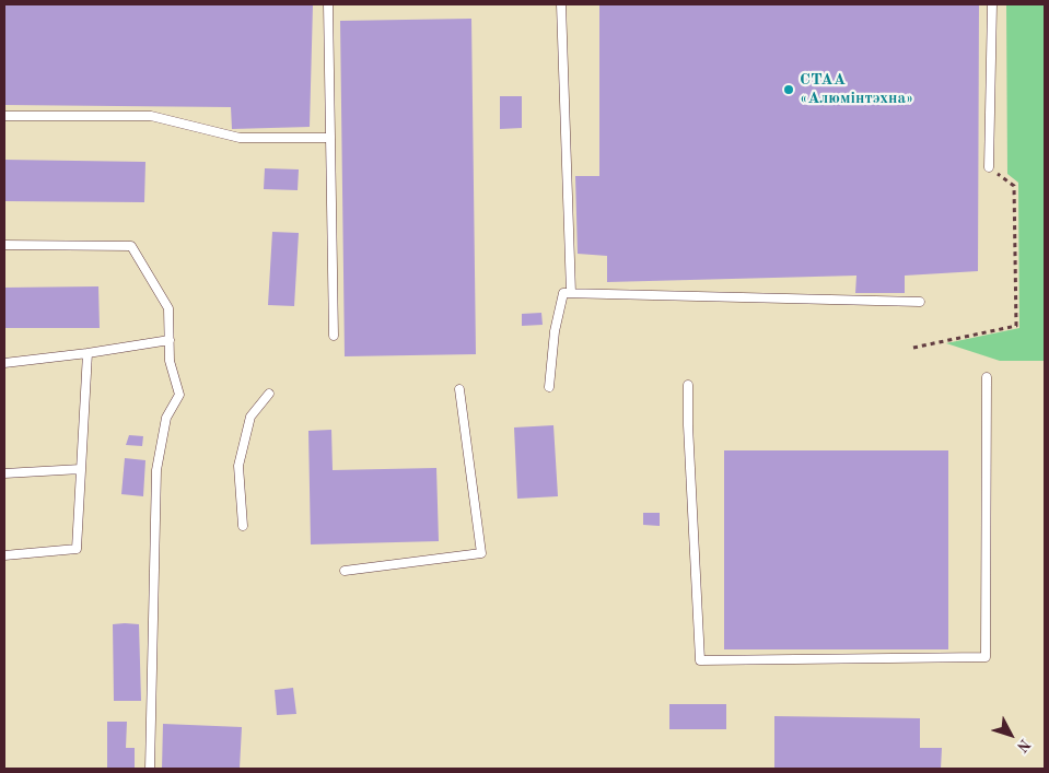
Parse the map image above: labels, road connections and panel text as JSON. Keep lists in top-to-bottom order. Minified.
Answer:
{"places":["СТАА «Алюмінтэхна»"],"north":"bottom right"}
